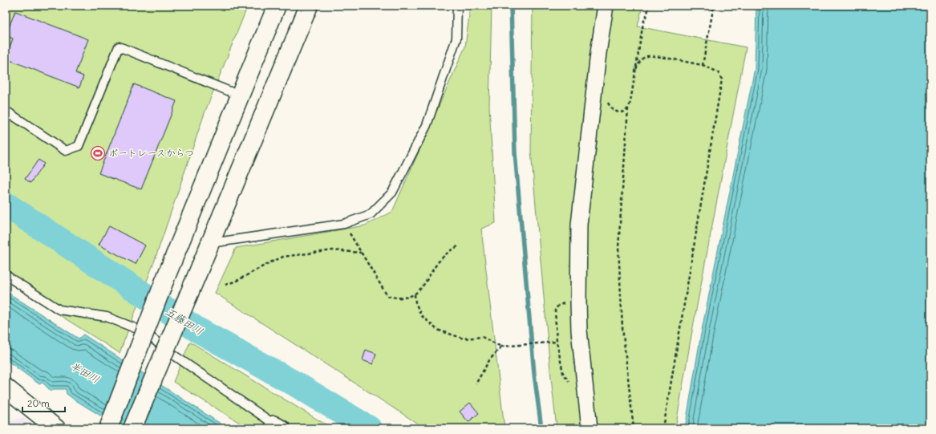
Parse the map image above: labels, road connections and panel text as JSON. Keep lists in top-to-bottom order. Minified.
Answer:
{"water":["五藤田川","半田川"],"places":{"sports":["ボートレースからつ"]},"scale_bar":"20 m"}
